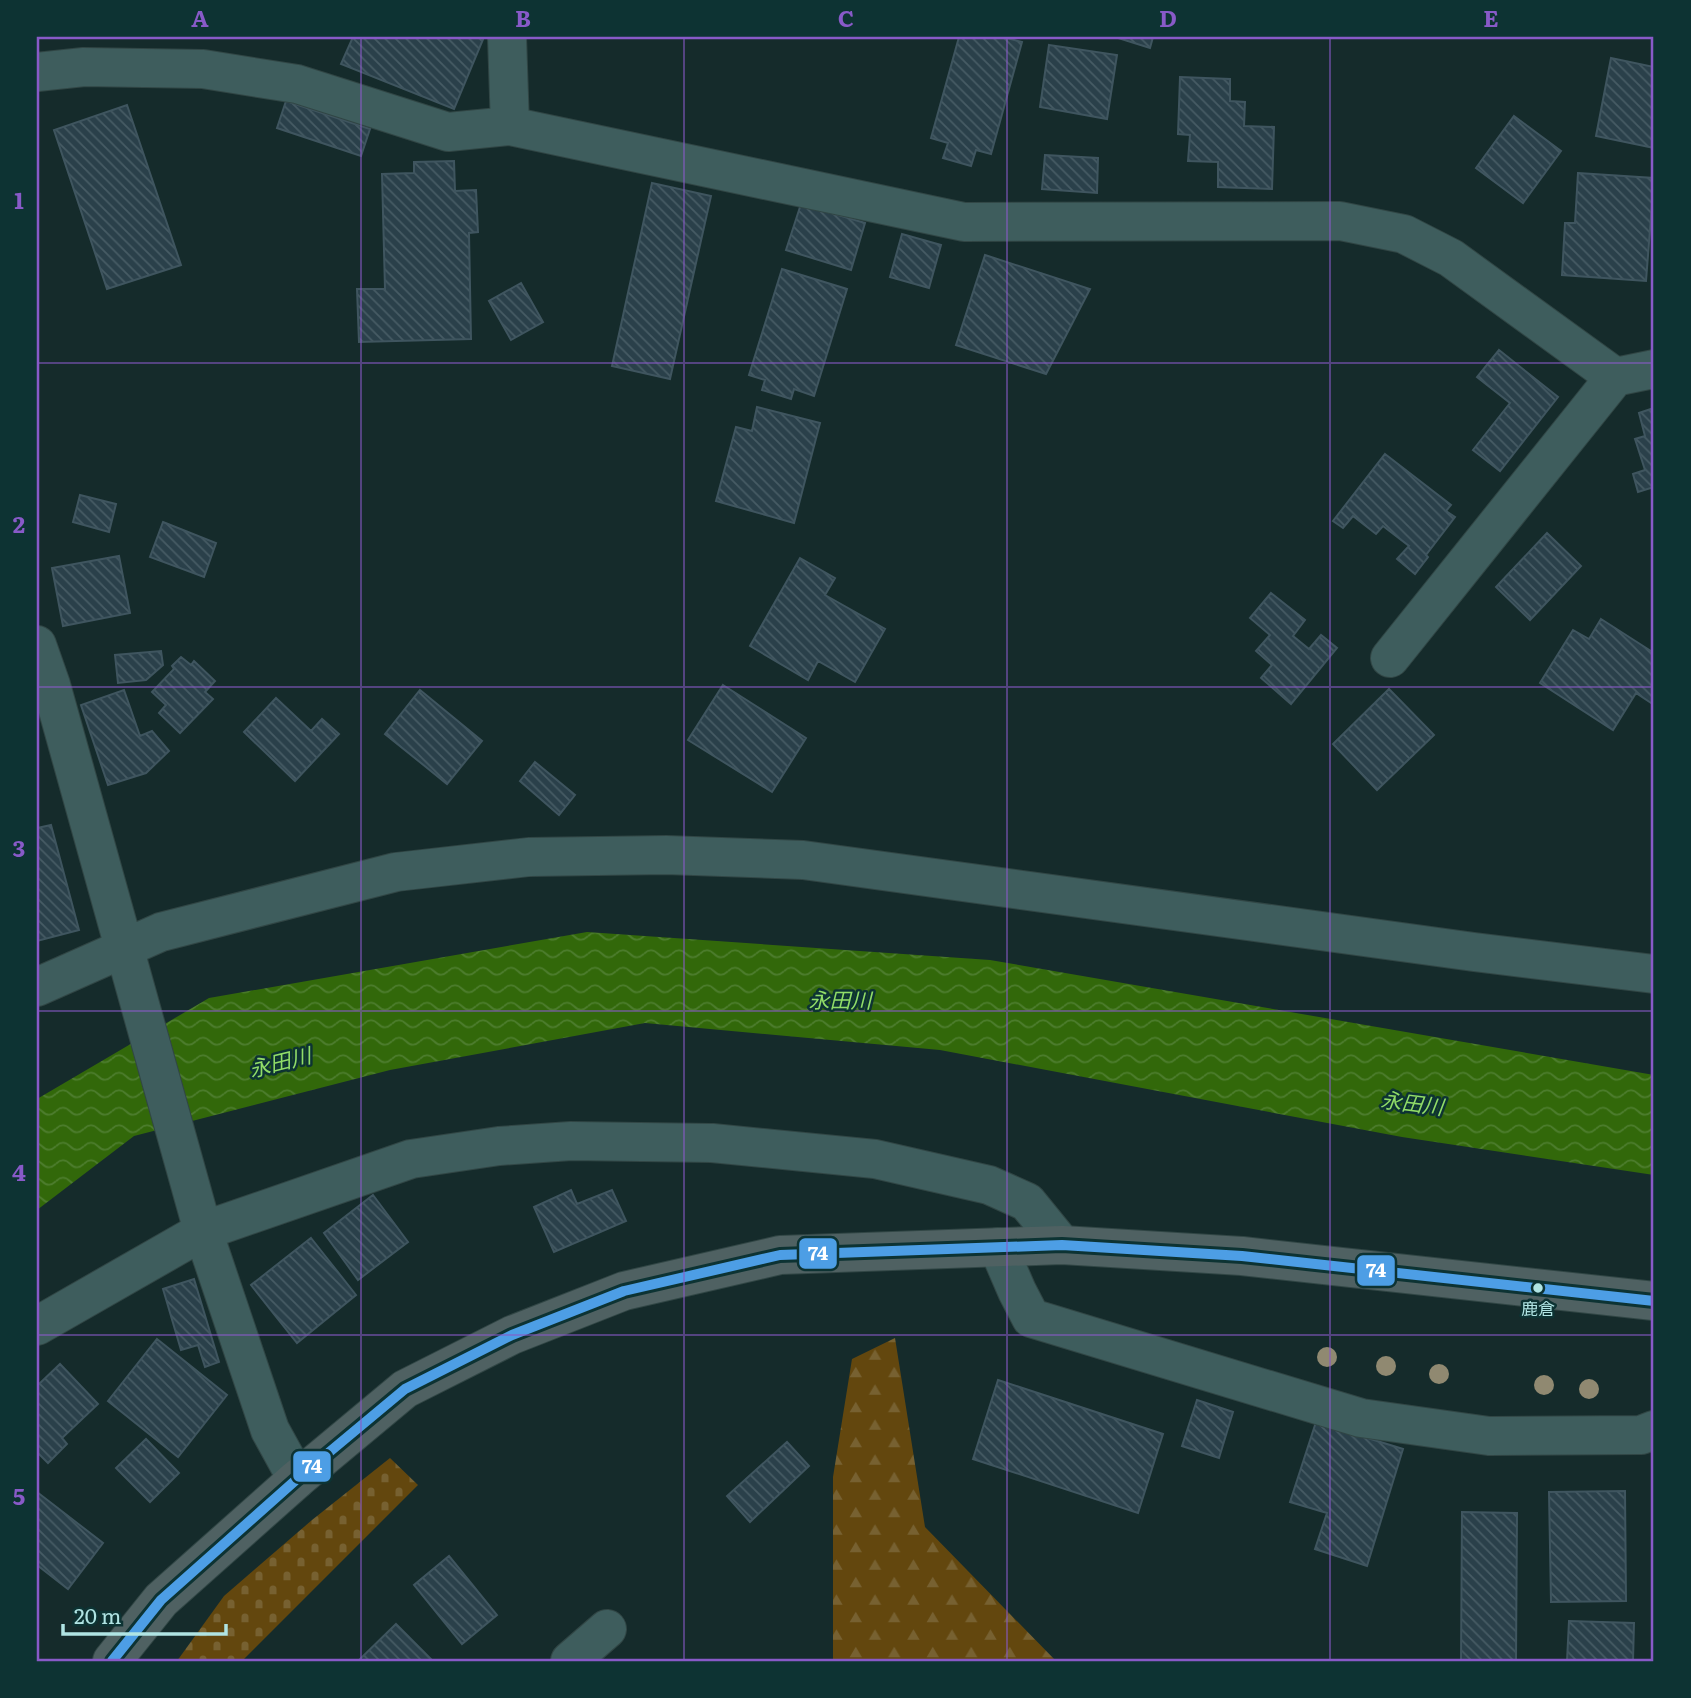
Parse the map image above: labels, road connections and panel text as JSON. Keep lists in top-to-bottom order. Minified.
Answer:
{"water":["永田川"],"places":["鹿倉"],"lines":["transit line 74"],"scale_bar":"20 m","grid":{"columns":["A","B","C","D","E"],"rows":["1","2","3","4","5"]}}
